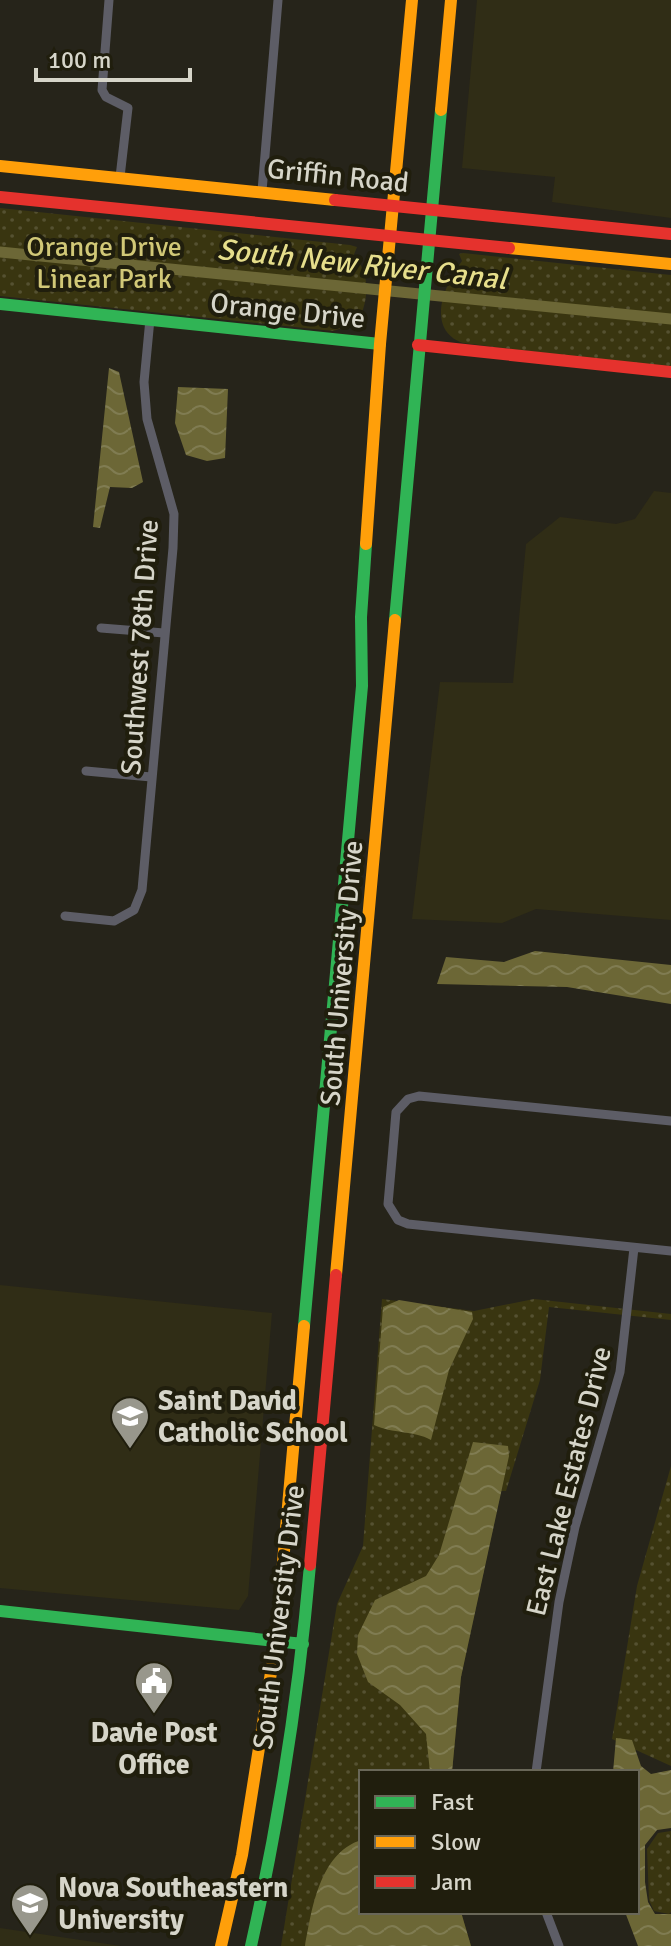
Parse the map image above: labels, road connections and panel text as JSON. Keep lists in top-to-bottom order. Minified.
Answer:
{"streets":{"main road":["Griffin Road","Orange Drive","South University Drive"],"street":["Southwest 78th Drive","East Lake Estates Drive"]},"crossings":[["Griffin Road","South University Drive"],["Orange Drive","Southwest 78th Drive"],["Orange Drive","South University Drive"]],"water":["South New River Canal"],"parks":["Orange Drive Linear Park"],"places":{"school or university":["Saint David Catholic School","Nova Southeastern University"],"public building":["Davie Post Office"]},"legend":["Fast","Slow","Jam"],"scale_bar":"100 m"}
